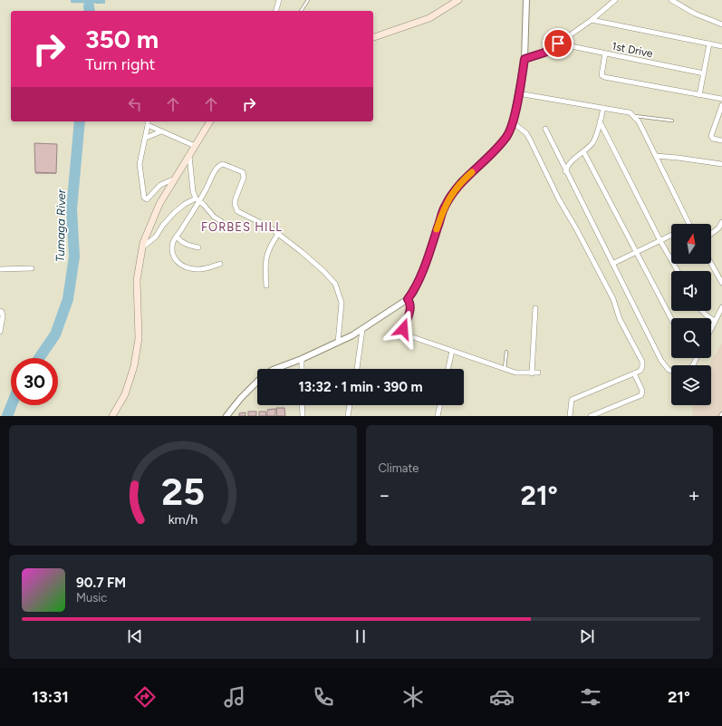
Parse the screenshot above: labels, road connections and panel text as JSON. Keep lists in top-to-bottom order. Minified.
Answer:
{"streets":{"street":["1st Drive"]},"districts":["FORBES HILL"],"water":["Tumaga River"],"north":"top","page":{"turn":["350 m","Turn right"],"limit":"30","trip":"13:32 · 1 min · 390 m","tile":"Climate","heat":["−","21°","+"],"song":["90.7 FM","Music"],"tabs":["13:31","21°"],"gauge":["25","km/h"]}}
